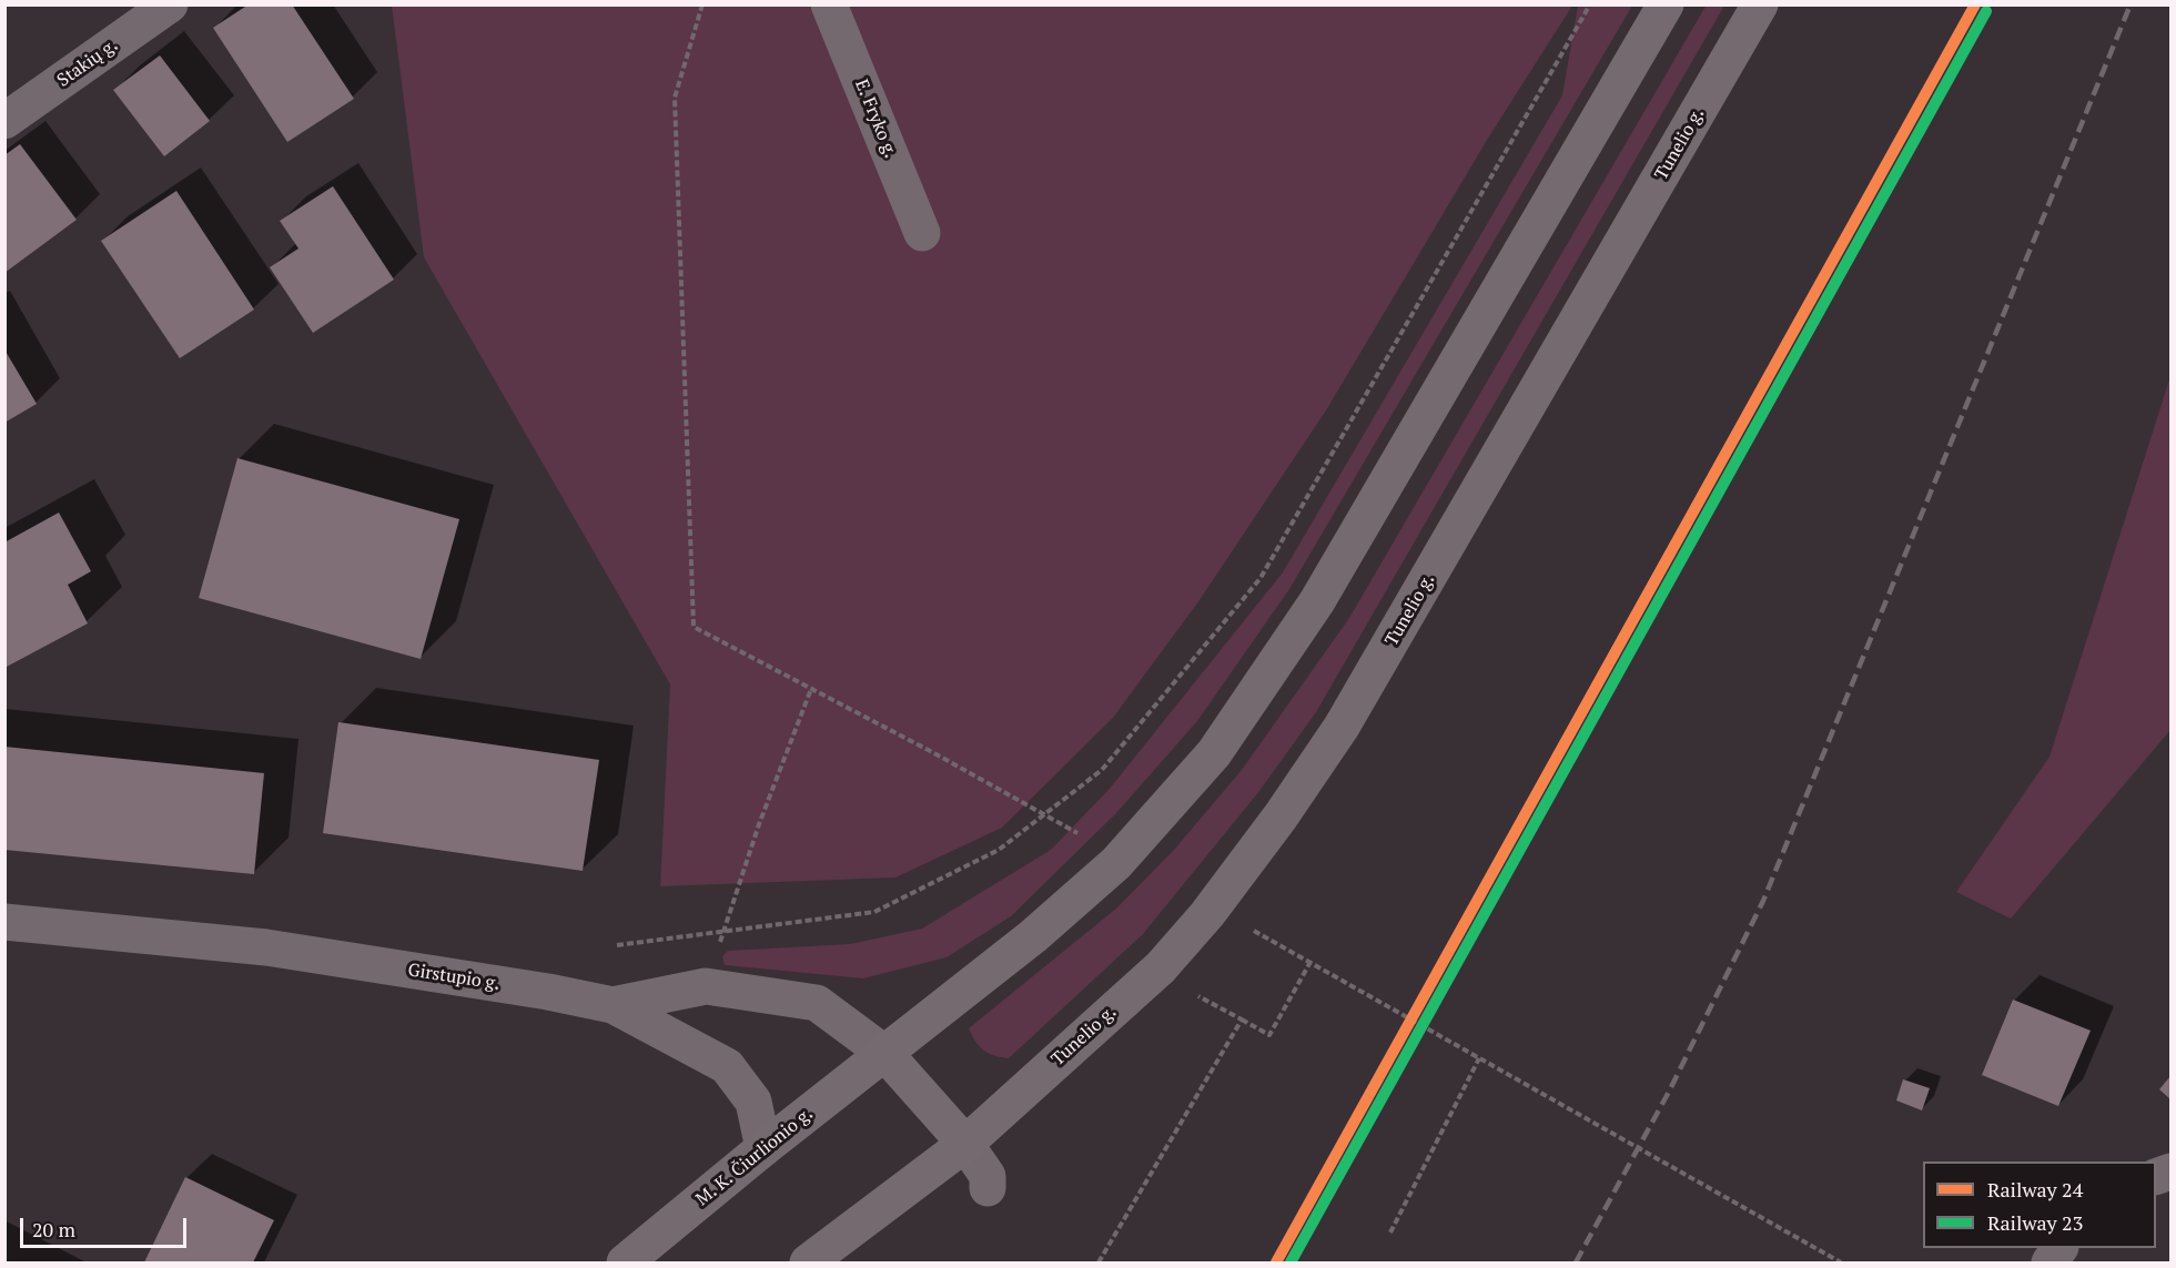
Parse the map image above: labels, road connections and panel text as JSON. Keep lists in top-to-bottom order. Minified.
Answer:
{"streets":{"main road":["Tunelio g.","M. K. Čiurlionio g."],"street":["Stakių g.","E. Fryko g.","Girstupio g."]},"crossings":[["Girstupio g.","M. K. Čiurlionio g."]],"lines":["rail line 24","rail line 23"],"legend":["Railway 24","Railway 23"],"scale_bar":"20 m"}
